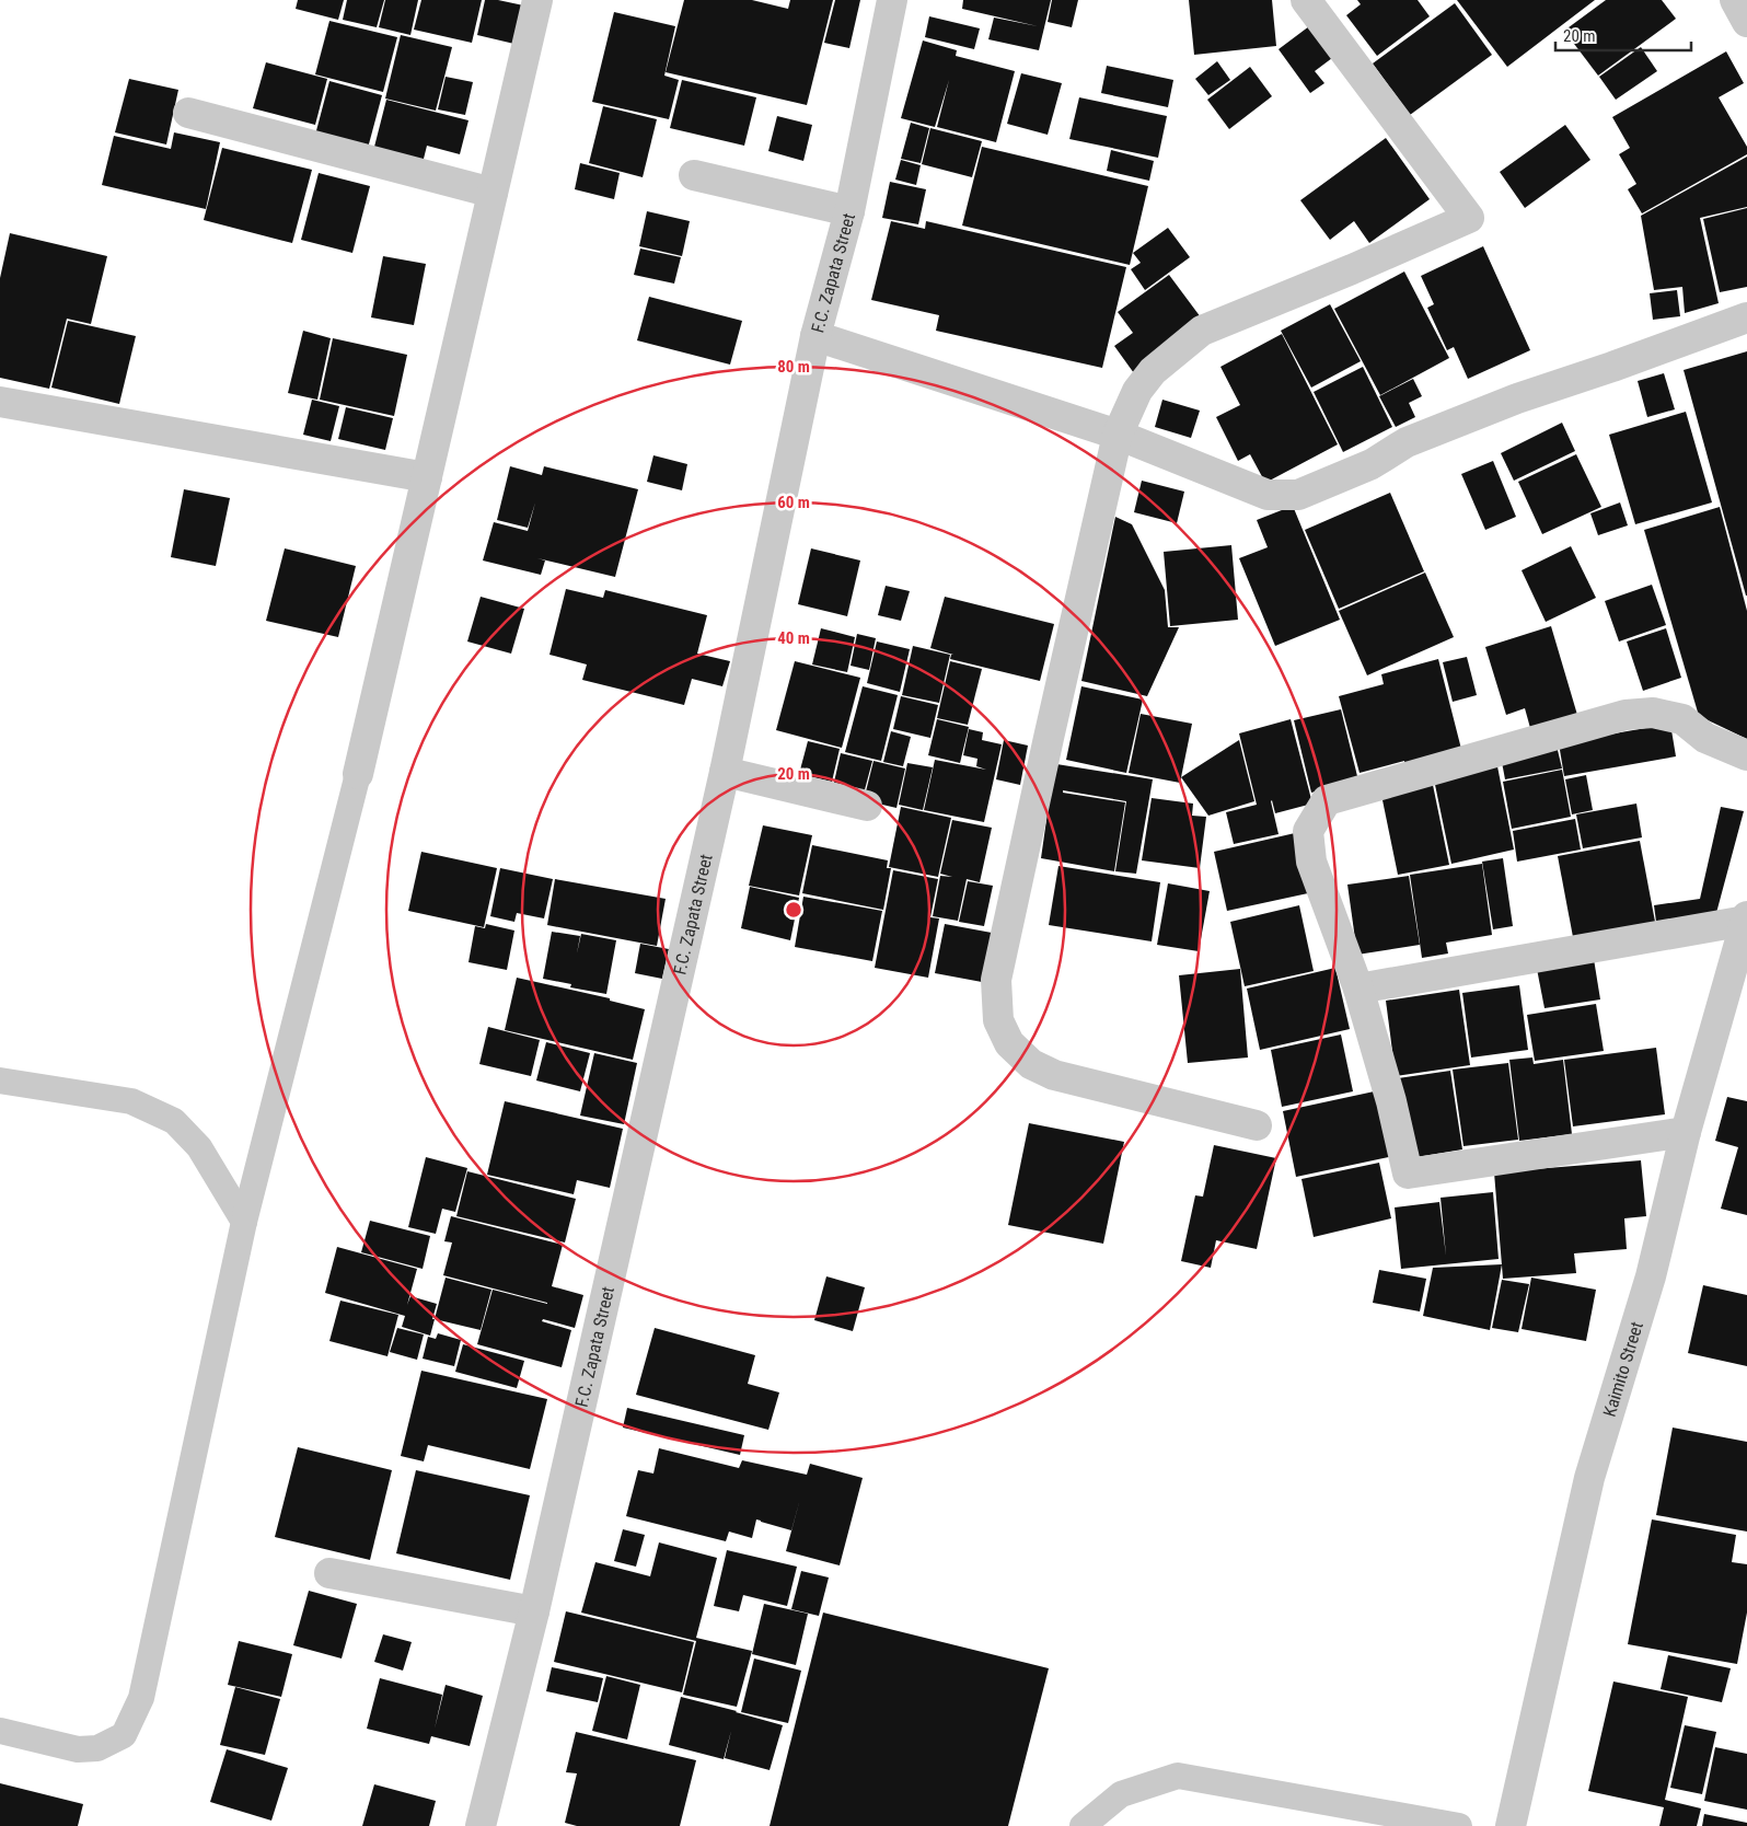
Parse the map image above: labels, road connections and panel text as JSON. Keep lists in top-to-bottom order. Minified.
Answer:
{"streets":{"street":["F.C. Zapata Street","Kaimito Street"]},"scale_bar":"20 m","rings":["80 m","60 m","40 m","20 m"]}
